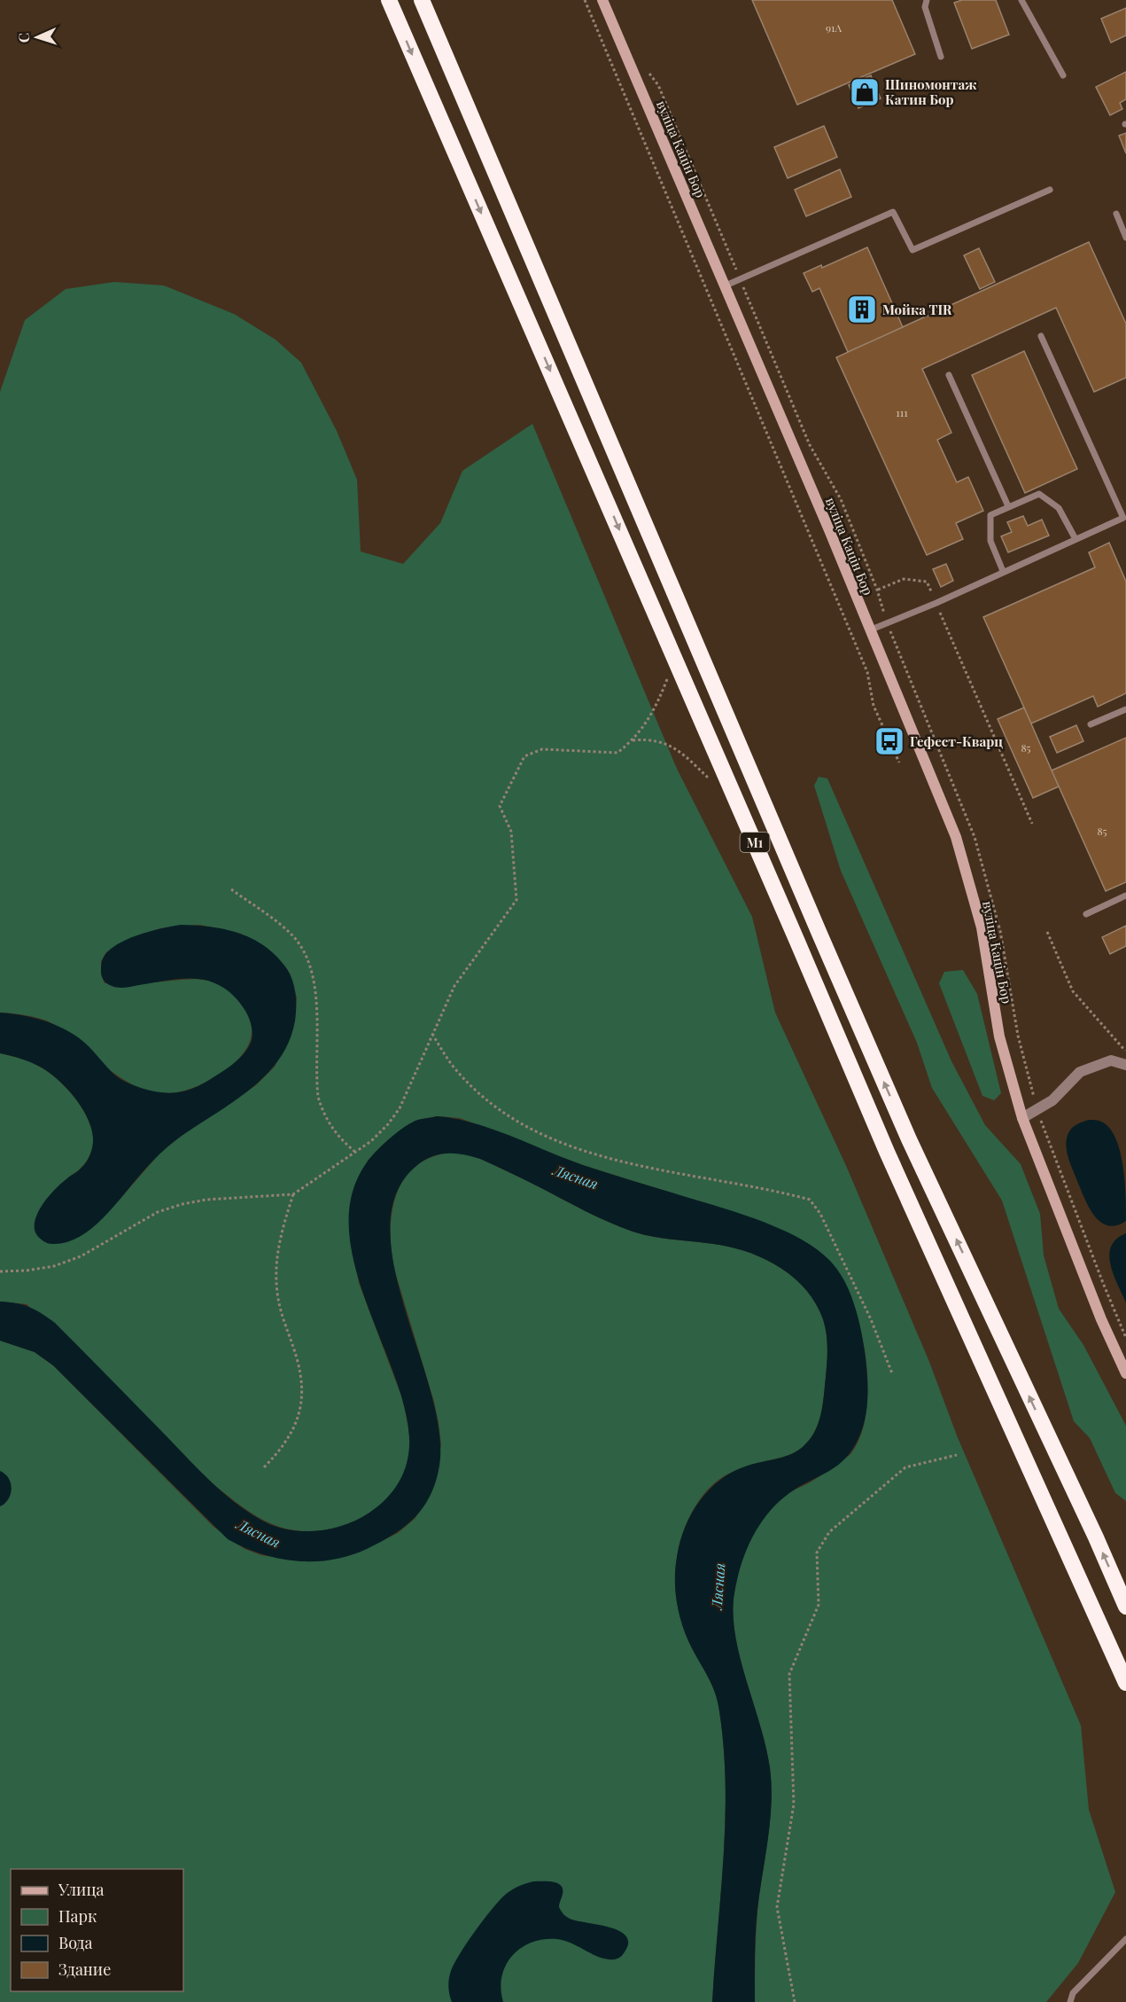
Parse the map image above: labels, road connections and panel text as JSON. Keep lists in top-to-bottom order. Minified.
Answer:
{"streets":{"highway":["М1"],"main road":["вуліца Кацін Бор"]},"water":["Лясная"],"places":{"shop":["Шиномонтаж Катин Бор"],"building":["Мойка TIR"],"bus stop":["Гефест-Кварц"]},"house_numbers":["91А","111","85","85"],"legend":["Улица","Парк","Вода","Здание"],"north":"left"}
